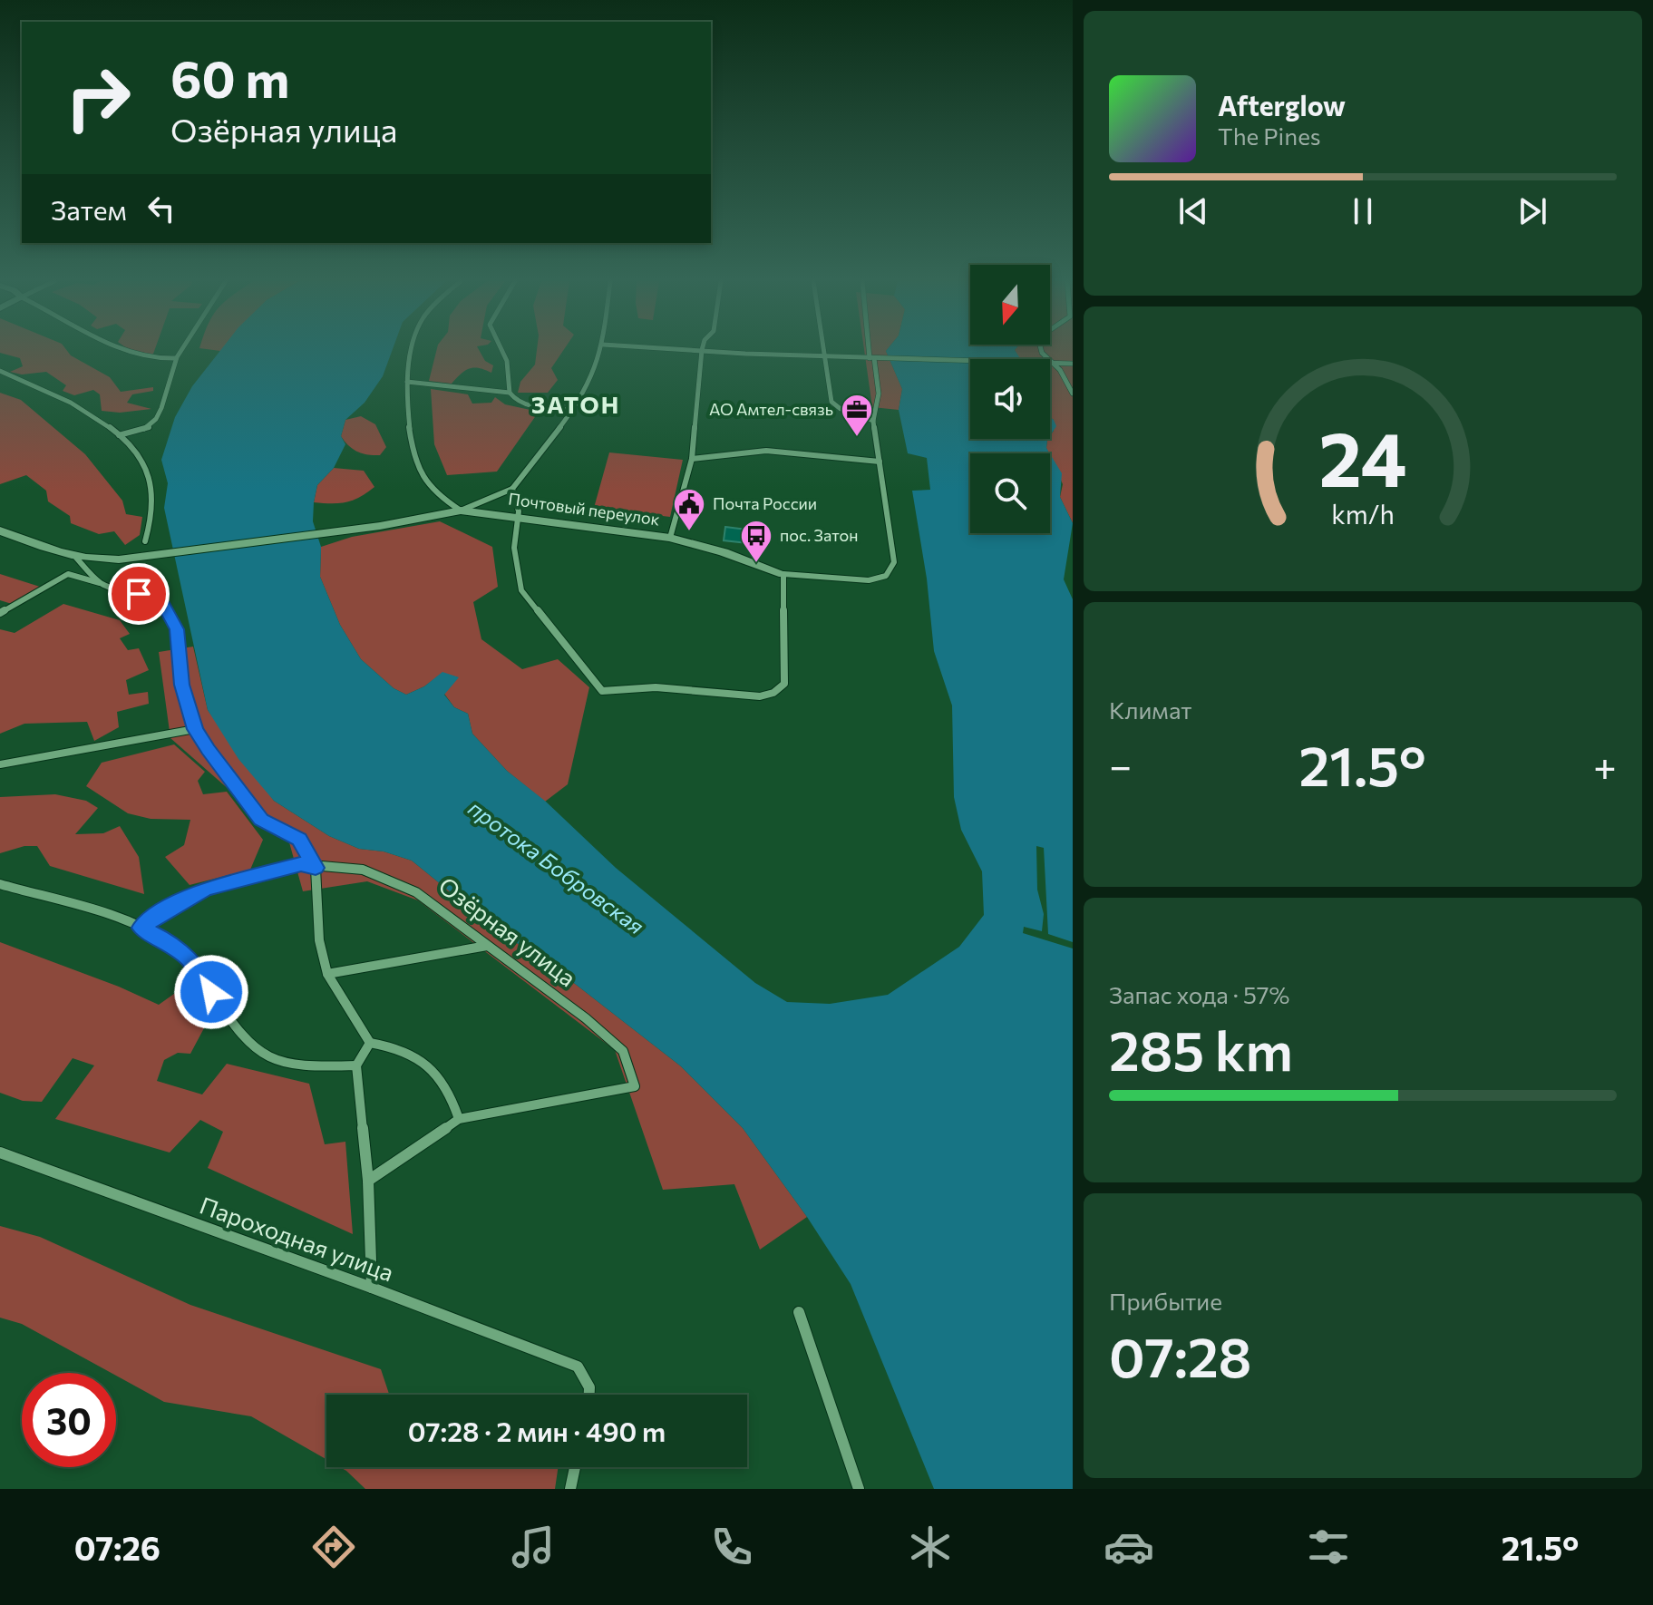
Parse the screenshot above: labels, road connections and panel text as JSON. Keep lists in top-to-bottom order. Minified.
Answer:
{"streets":{"street":["Почтовый переулок","Озёрная улица","Пароходная улица"]},"districts":["ЗАТОН"],"water":["протока Бобровская"],"places":{"office":["АО Амтел-связь"],"public building":["Почта России"],"bus stop":["пос. Затон"]},"north":"bottom","page":{"turn":["60 m","Озёрная улица"],"song":["Afterglow","The Pines"],"then":"Затем","tile":["Климат",["Запас хода · 57%","285 km"],["Прибытие","07:28"]],"heat":["−","21.5°","+"],"limit":"30","trip":"07:28 · 2 мин · 490 m","tabs":["07:26","21.5°"],"gauge":["24","km/h"]}}
